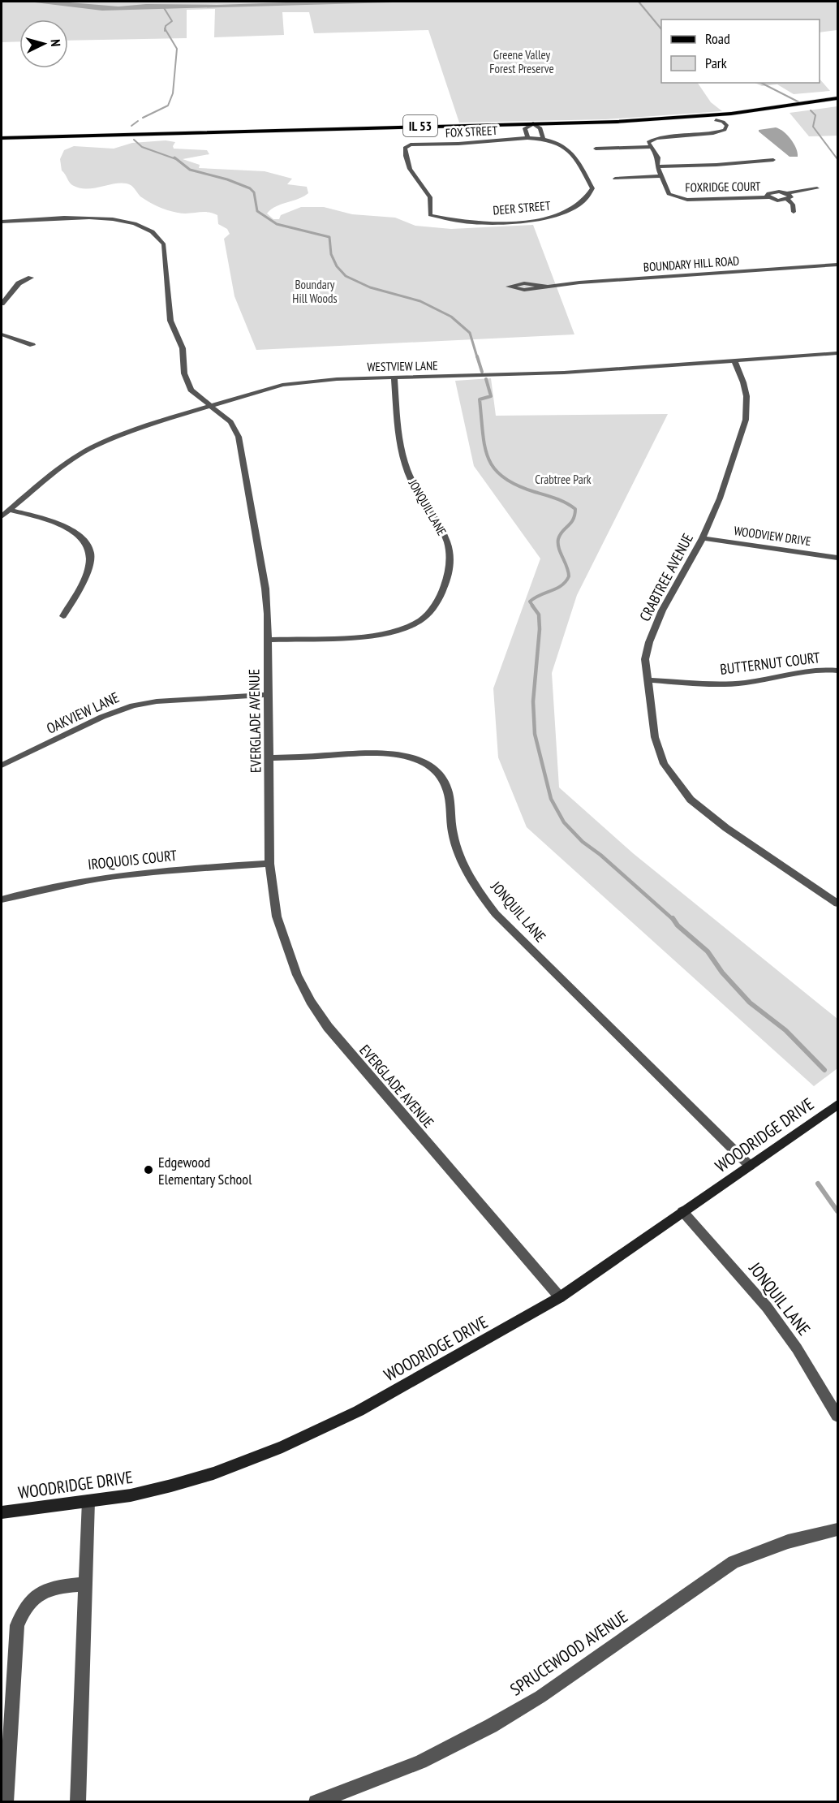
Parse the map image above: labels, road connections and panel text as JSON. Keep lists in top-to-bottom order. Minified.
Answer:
{"streets":{"main road":["IL 53"],"street":["FOX STREET","FOXRIDGE COURT","DEER STREET","BOUNDARY HILL ROAD","WESTVIEW LANE","JONQUIL LANE","WOODVIEW DRIVE","CRABTREE AVENUE","BUTTERNUT COURT","OAKVIEW LANE","EVERGLADE AVENUE","IROQUOIS COURT","WOODRIDGE DRIVE","SPRUCEWOOD AVENUE"]},"crossings":[["FOX STREET","DEER STREET"],["WESTVIEW LANE","JONQUIL LANE"],["WESTVIEW LANE","CRABTREE AVENUE"],["WESTVIEW LANE","EVERGLADE AVENUE"],["JONQUIL LANE","EVERGLADE AVENUE"],["JONQUIL LANE","WOODRIDGE DRIVE"],["WOODVIEW DRIVE","CRABTREE AVENUE"],["CRABTREE AVENUE","BUTTERNUT COURT"],["OAKVIEW LANE","EVERGLADE AVENUE"],["EVERGLADE AVENUE","IROQUOIS COURT"],["EVERGLADE AVENUE","WOODRIDGE DRIVE"]],"parks":["Greene Valley Forest Preserve","Boundary Hill Woods","Crabtree Park"],"places":["Edgewood Elementary School"],"legend":["Road","Park"],"north":"right"}
